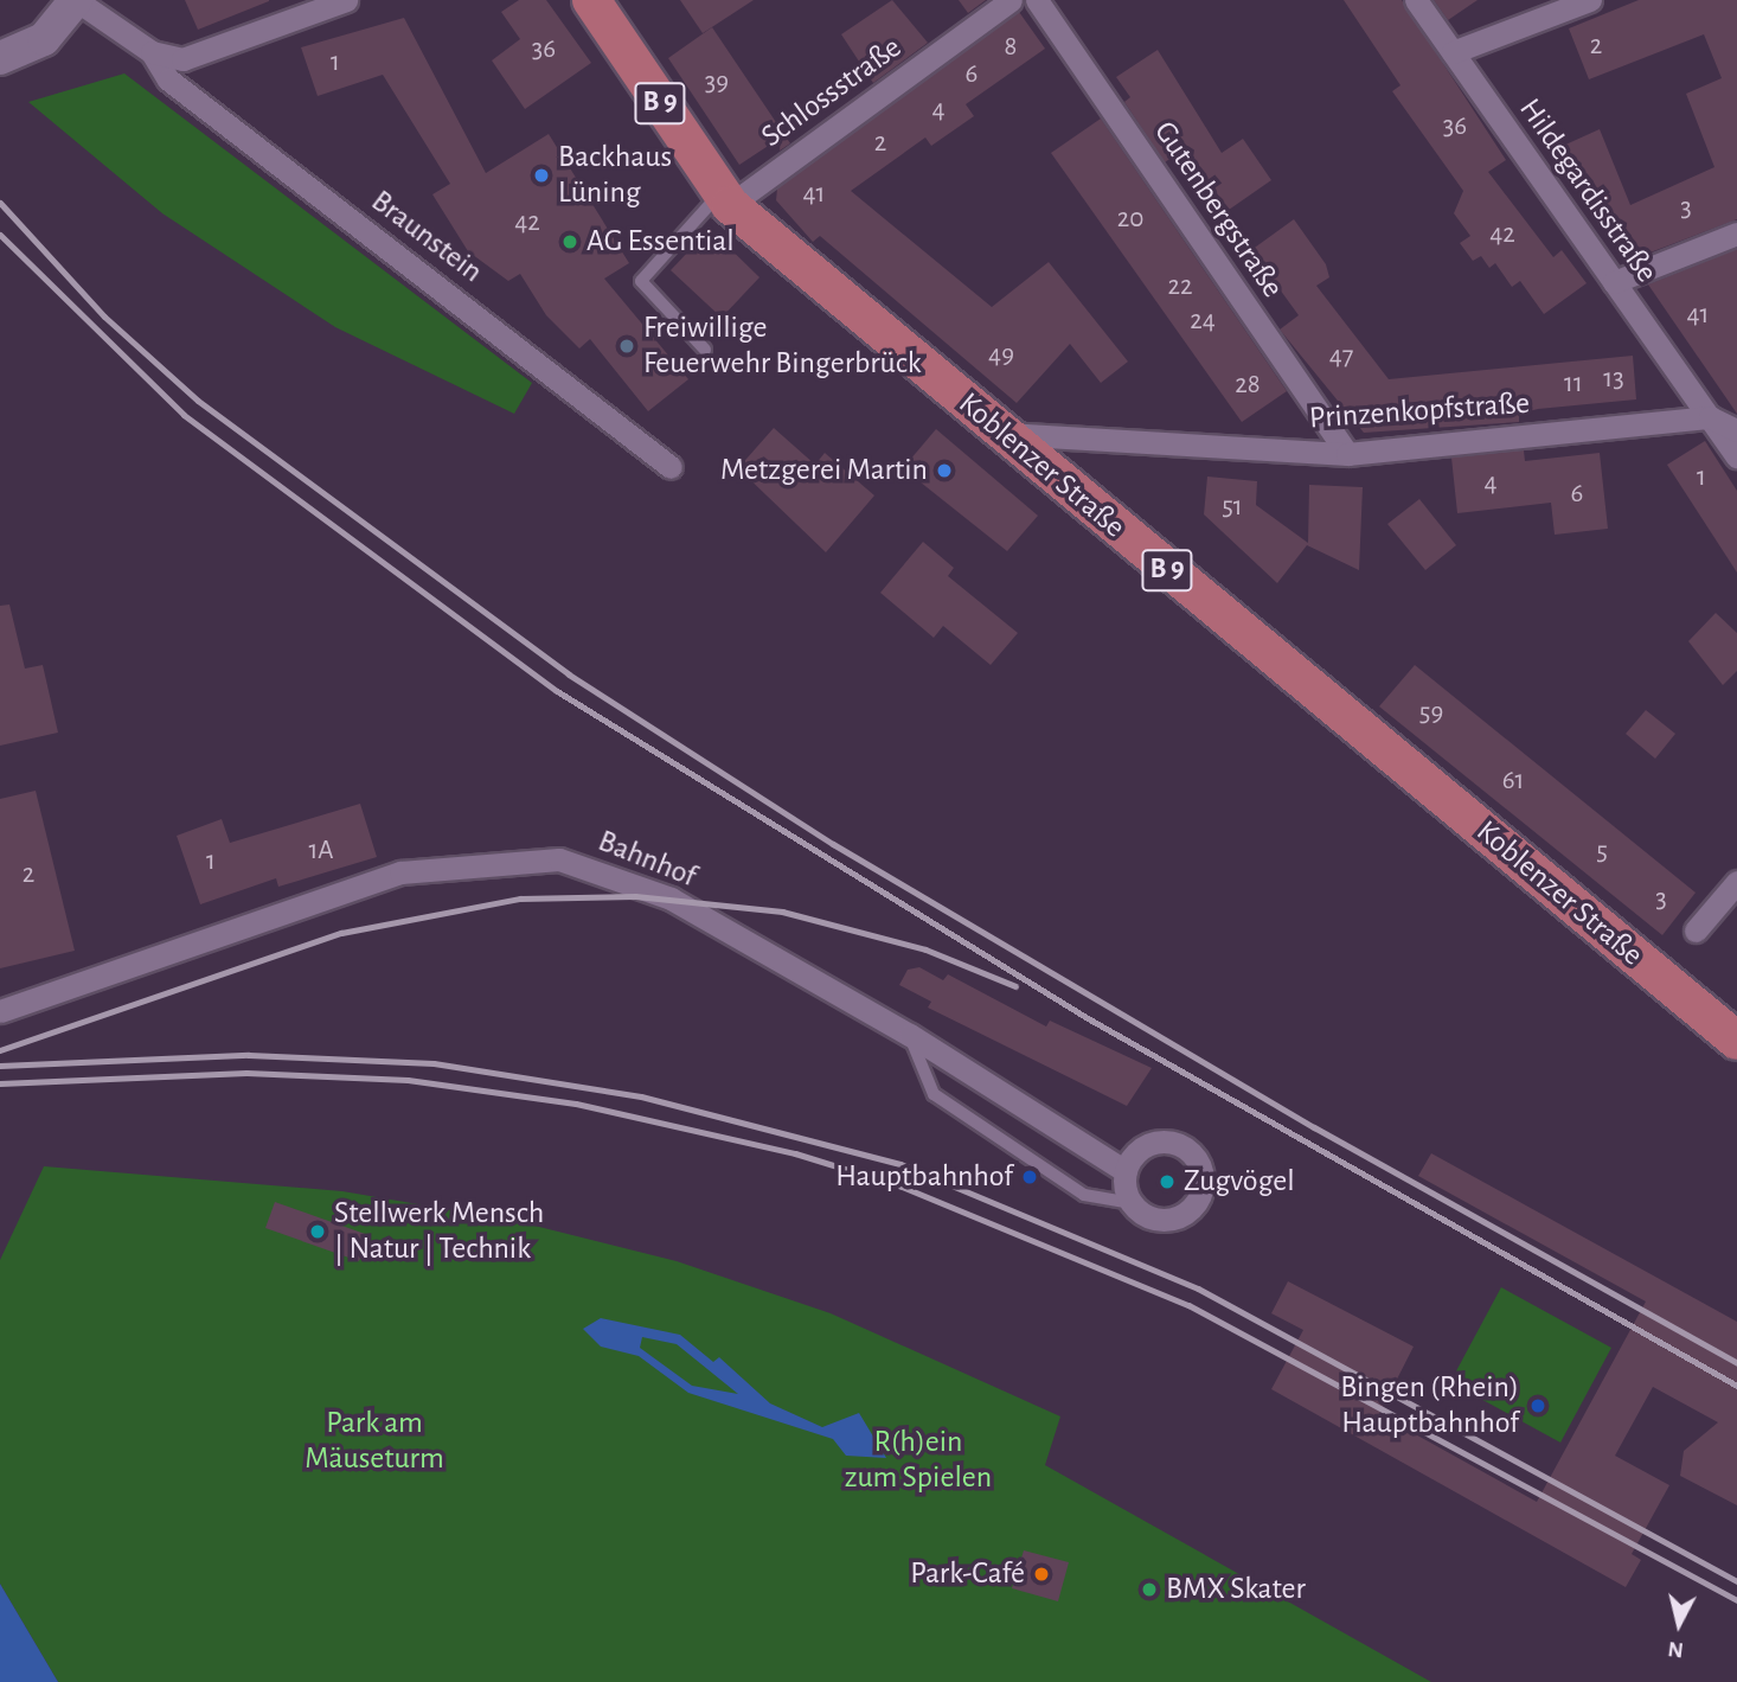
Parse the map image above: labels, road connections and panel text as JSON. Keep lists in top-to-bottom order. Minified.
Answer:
{"streets":{"main road":["B 9","Koblenzer Straße"],"street":["Schlossstraße","Hildegardisstraße","Gutenbergstraße","Braunstein","Prinzenkopfstraße","Bahnhof"]},"crossings":[["Schlossstraße","Koblenzer Straße"],["Hildegardisstraße","Prinzenkopfstraße"],["Gutenbergstraße","Prinzenkopfstraße"],["Prinzenkopfstraße","Koblenzer Straße"]],"parks":["Park am Mäuseturm","R(h)ein zum Spielen"],"places":["Backhaus Lüning","AG Essential","Freiwillige Feuerwehr Bingerbrück","Metzgerei Martin","Hauptbahnhof","Zugvögel","Stellwerk Mensch | Natur | Technik","Bingen (Rhein) Hauptbahnhof","Park-Café","BMX Skater"],"house_numbers":["2","8","36","1","6","39","4","36","2","41","3","20","42","42","22","41","24","49","47","13","11","28","1","4","6","51","59","61","1A","5","1","2","3"],"north":"bottom"}
